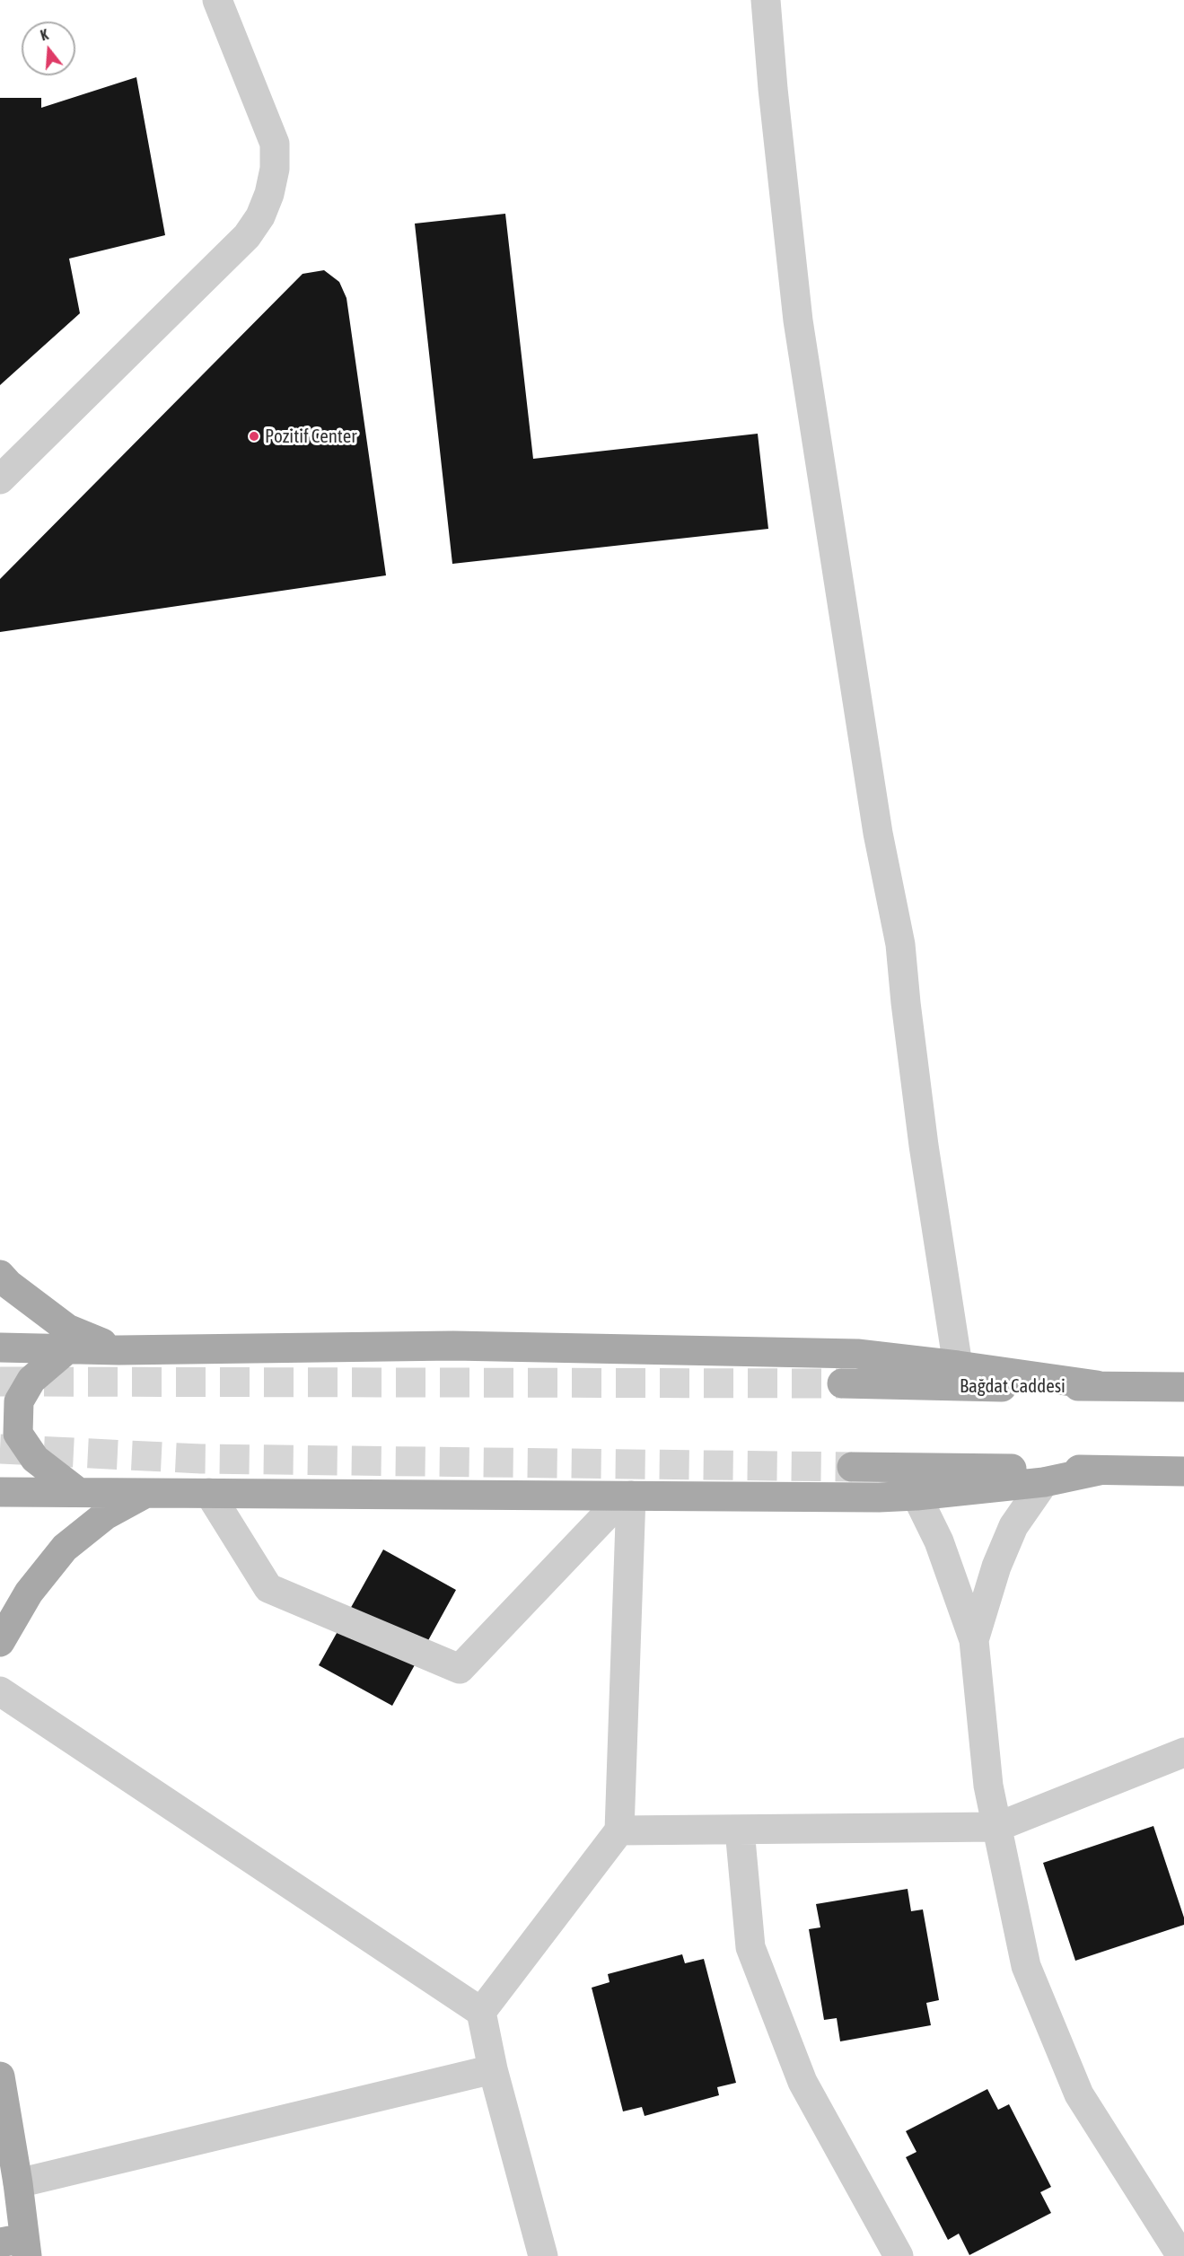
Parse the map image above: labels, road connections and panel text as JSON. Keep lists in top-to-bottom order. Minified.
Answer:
{"streets":{"main road":["Bağdat Caddesi"]},"places":["Pozitif Center"],"north":"top"}
